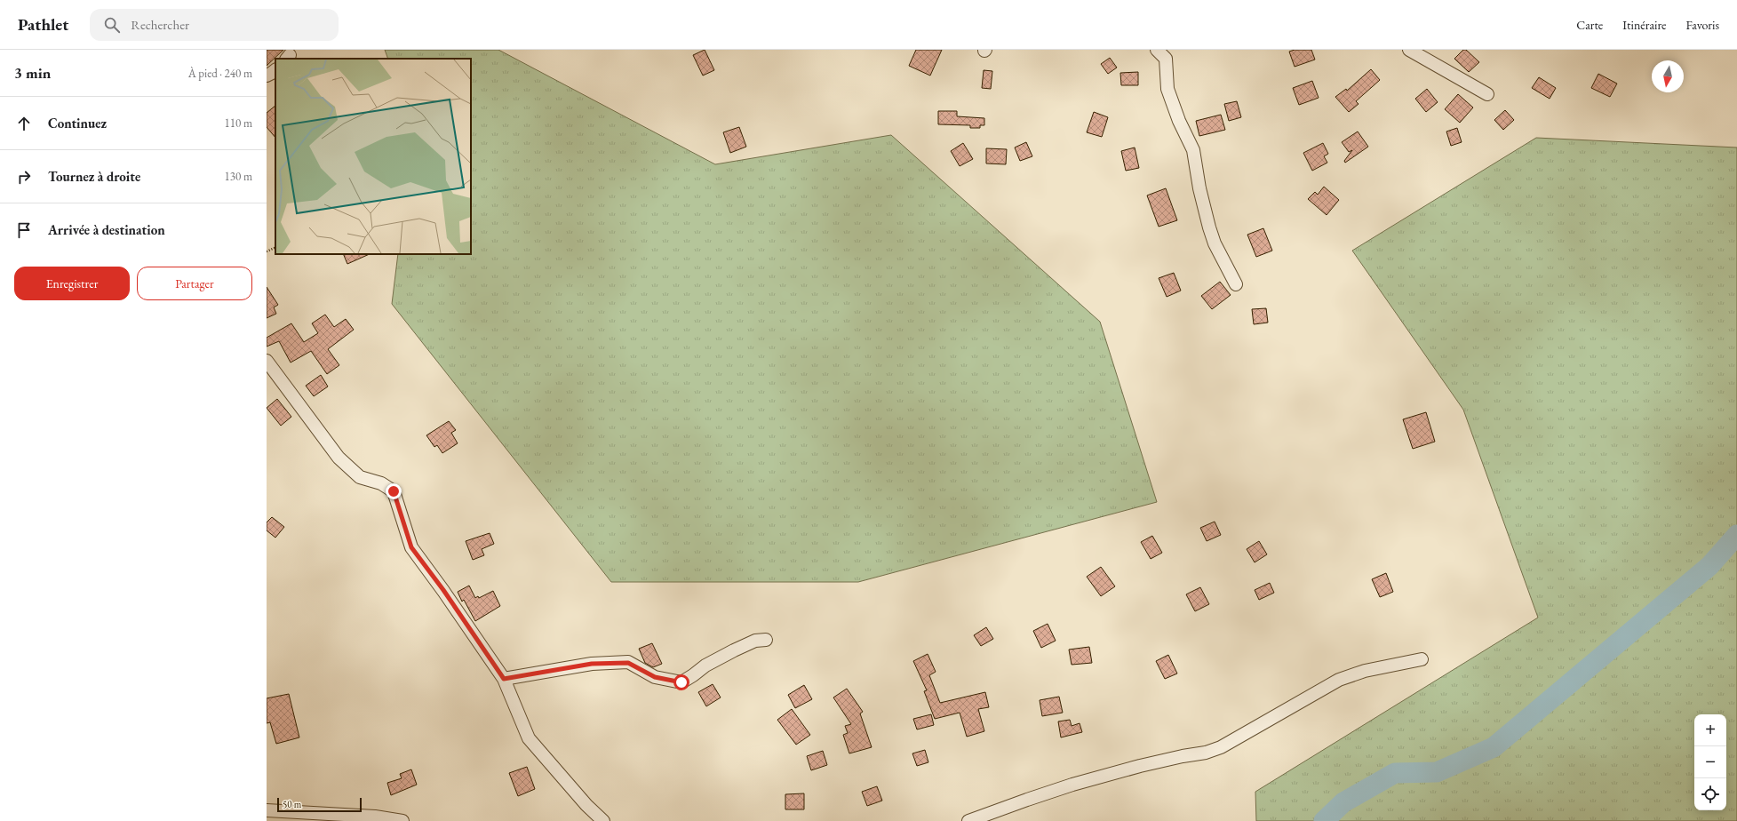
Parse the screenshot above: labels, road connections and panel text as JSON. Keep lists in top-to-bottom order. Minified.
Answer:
{"scale_bar":"50 m","north":"bottom","page":{"header":"Pathlet","search":"Rechercher","nav":["Carte","Itinéraire","Favoris"],"heading":["3 min","À pied · 240 m"],"list":[["Continuez","110 m"],["Tournez à droite","130 m"],"Arrivée à destination"],"buttons":["Enregistrer","Partager"],"map_buttons":["+","−"],"scale":"50 m"}}
